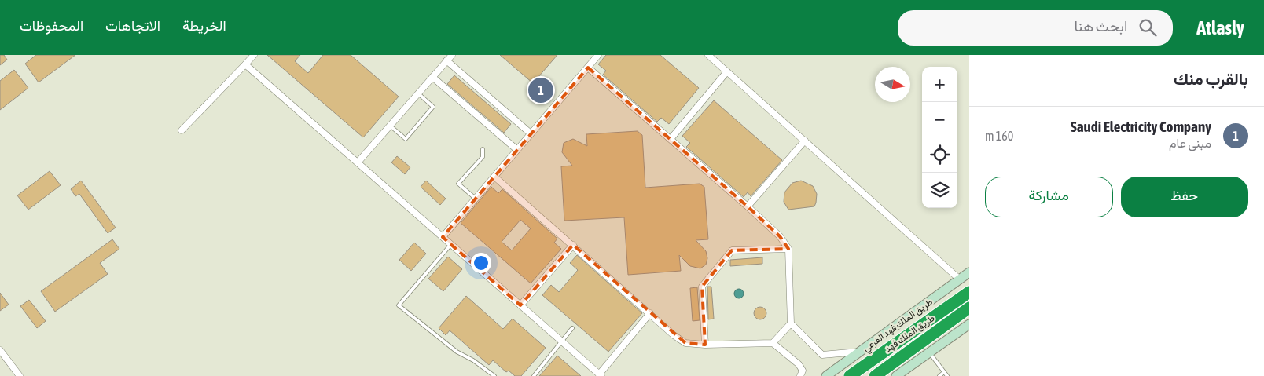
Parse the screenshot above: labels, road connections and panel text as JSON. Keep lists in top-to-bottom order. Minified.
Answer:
{"streets":{"highway":["طريق الملك فهد"],"main road":["طريق الملك فهد الفرعي"]},"north":"right","page":{"header":"Atlasly","search":"ابحث هنا","nav":["الخريطة","الاتجاهات","المحفوظات"],"heading":"بالقرب منك","map_buttons":["+","−"],"pins":"1","list":[{"mark":"1","name":"Saudi Electricity Company","note":"مبنى عام","value":"160 m"}],"buttons":["حفظ","مشاركة"]}}
